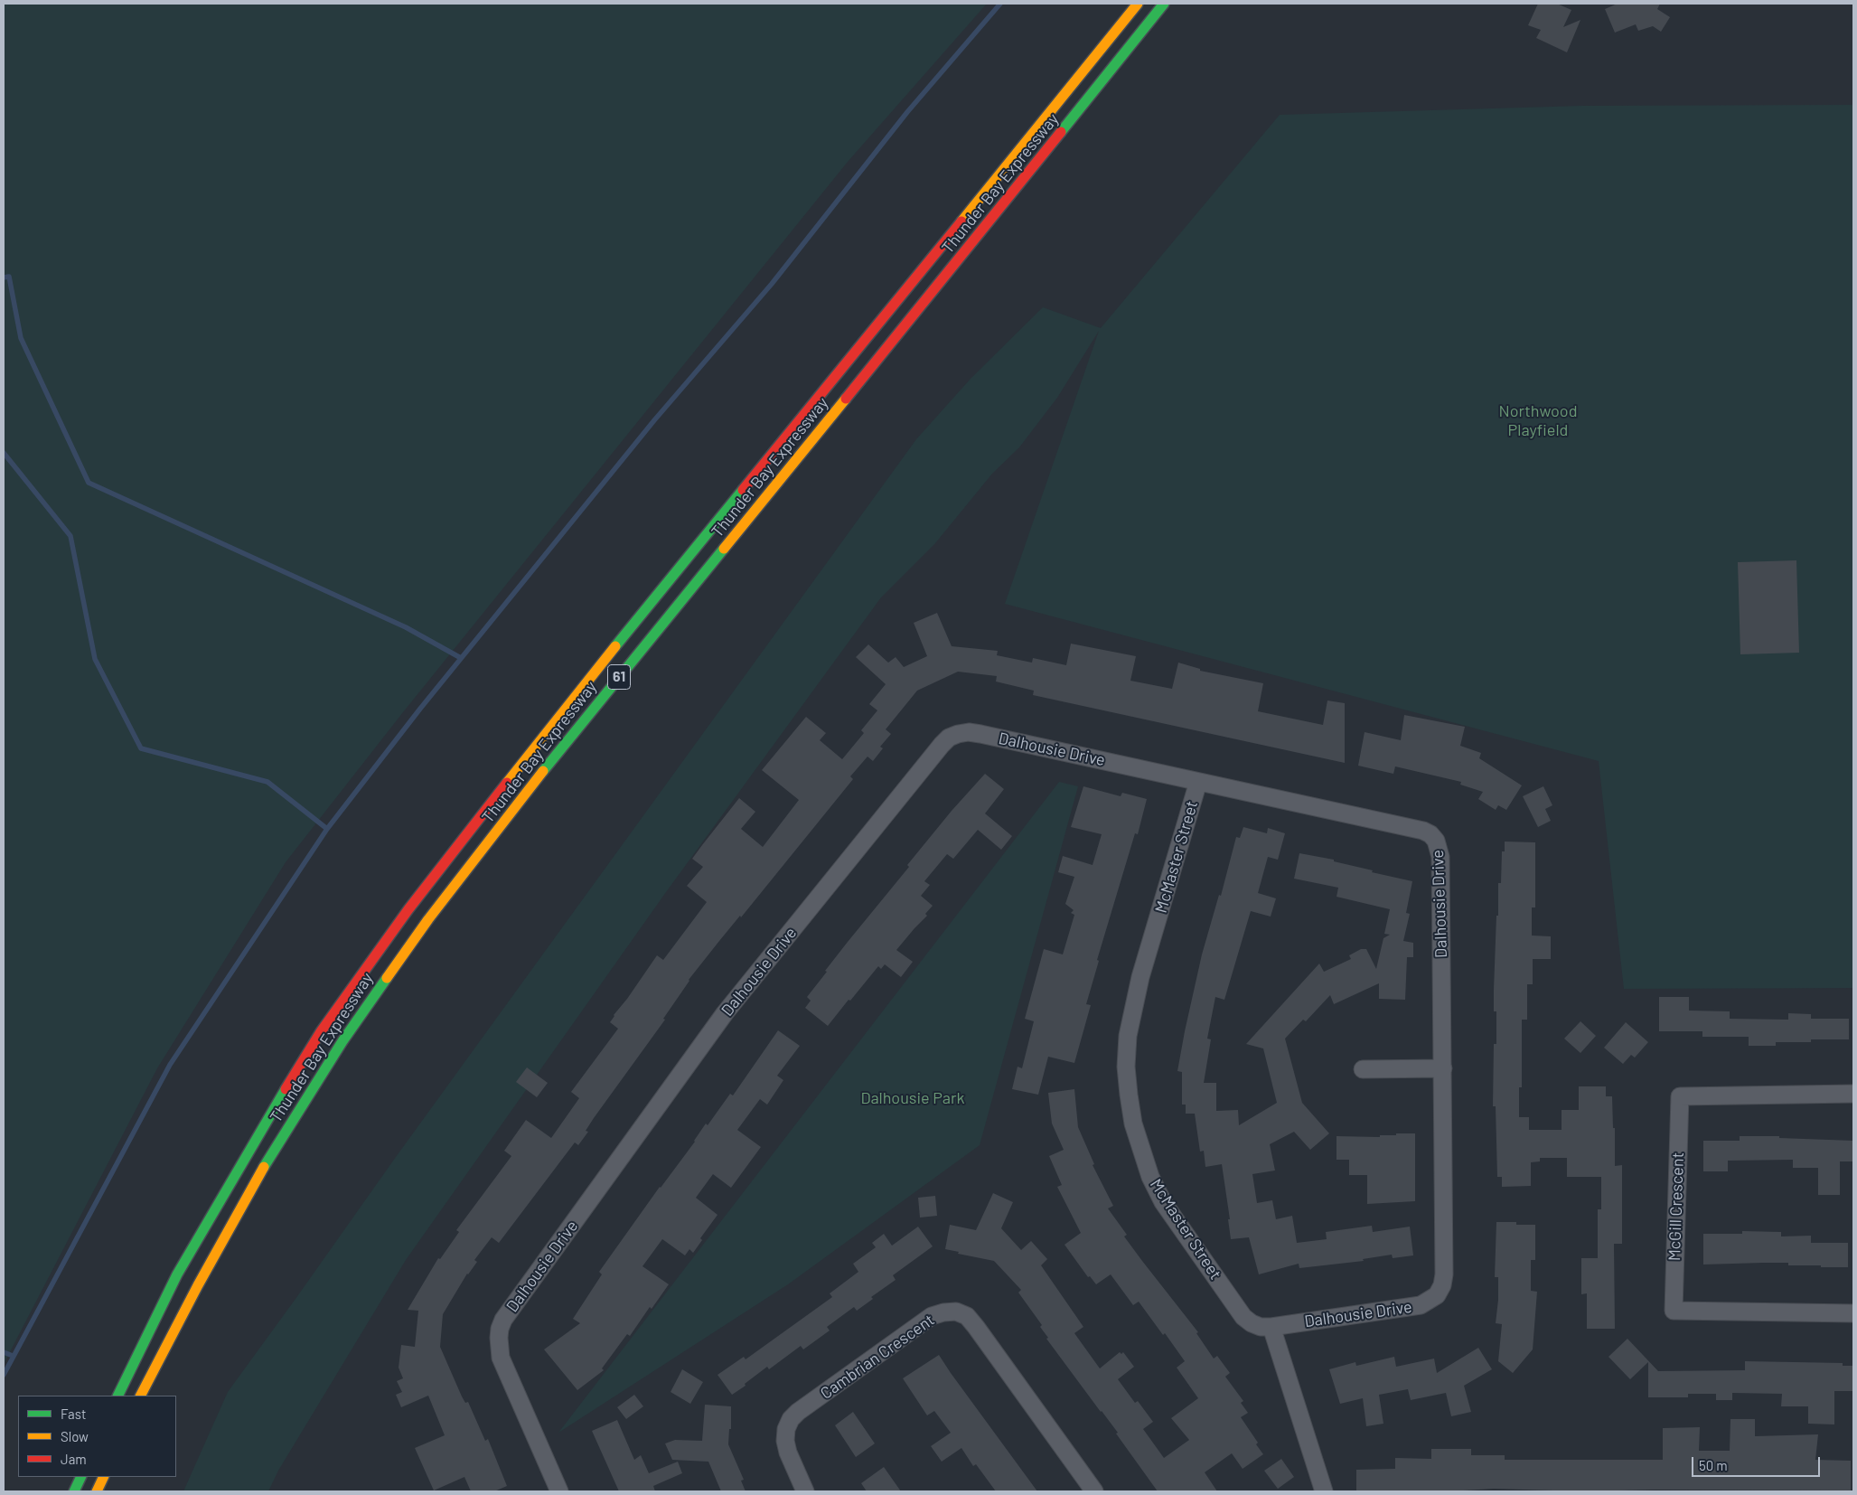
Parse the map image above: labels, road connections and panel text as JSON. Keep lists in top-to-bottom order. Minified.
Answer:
{"streets":{"highway":["Thunder Bay Expressway","61"],"street":["Dalhousie Drive","McMaster Street","McGill Crescent","Cambrian Crescent"]},"crossings":[["Dalhousie Drive","McMaster Street"]],"parks":["Northwood Playfield","Dalhousie Park"],"legend":["Fast","Slow","Jam"],"scale_bar":"50 m"}
